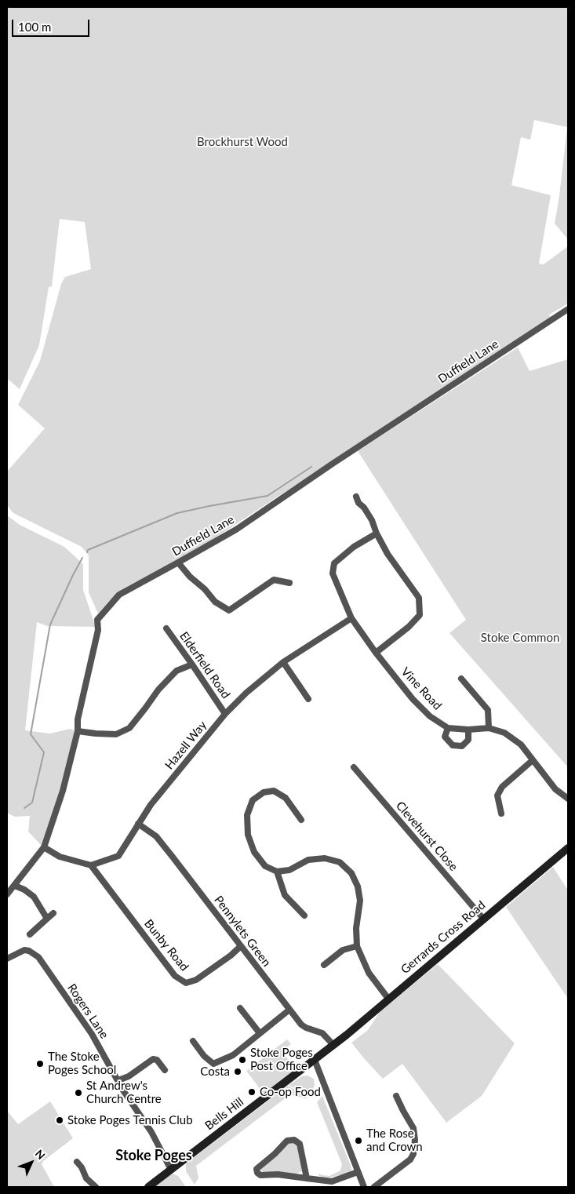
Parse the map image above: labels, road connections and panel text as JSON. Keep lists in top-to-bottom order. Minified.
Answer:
{"streets":{"main road":["Gerrards Cross Road","Bells Hill"],"street":["Duffield Lane","Elderfield Road","Vine Road","Hazell Way","Clevehurst Close","Pennylets Green","Bunby Road","Rogers Lane"]},"crossings":[["Elderfield Road","Hazell Way"],["Vine Road","Hazell Way"],["Hazell Way","Pennylets Green"],["Hazell Way","Bunby Road"],["Clevehurst Close","Gerrards Cross Road"],["Pennylets Green","Gerrards Cross Road"],["Pennylets Green","Bunby Road"],["Pennylets Green","Bells Hill"],["Gerrards Cross Road","Bells Hill"],["Rogers Lane","Bells Hill"]],"districts":["Stoke Poges"],"parks":["Brockhurst Wood","Stoke Common"],"places":["Stoke Poges Post Office","The Stoke Poges School","Costa","Co-op Food","St Andrew's Church Centre","Stoke Poges Tennis Club","The Rose and Crown"],"scale_bar":"100 m","north":"top right"}
